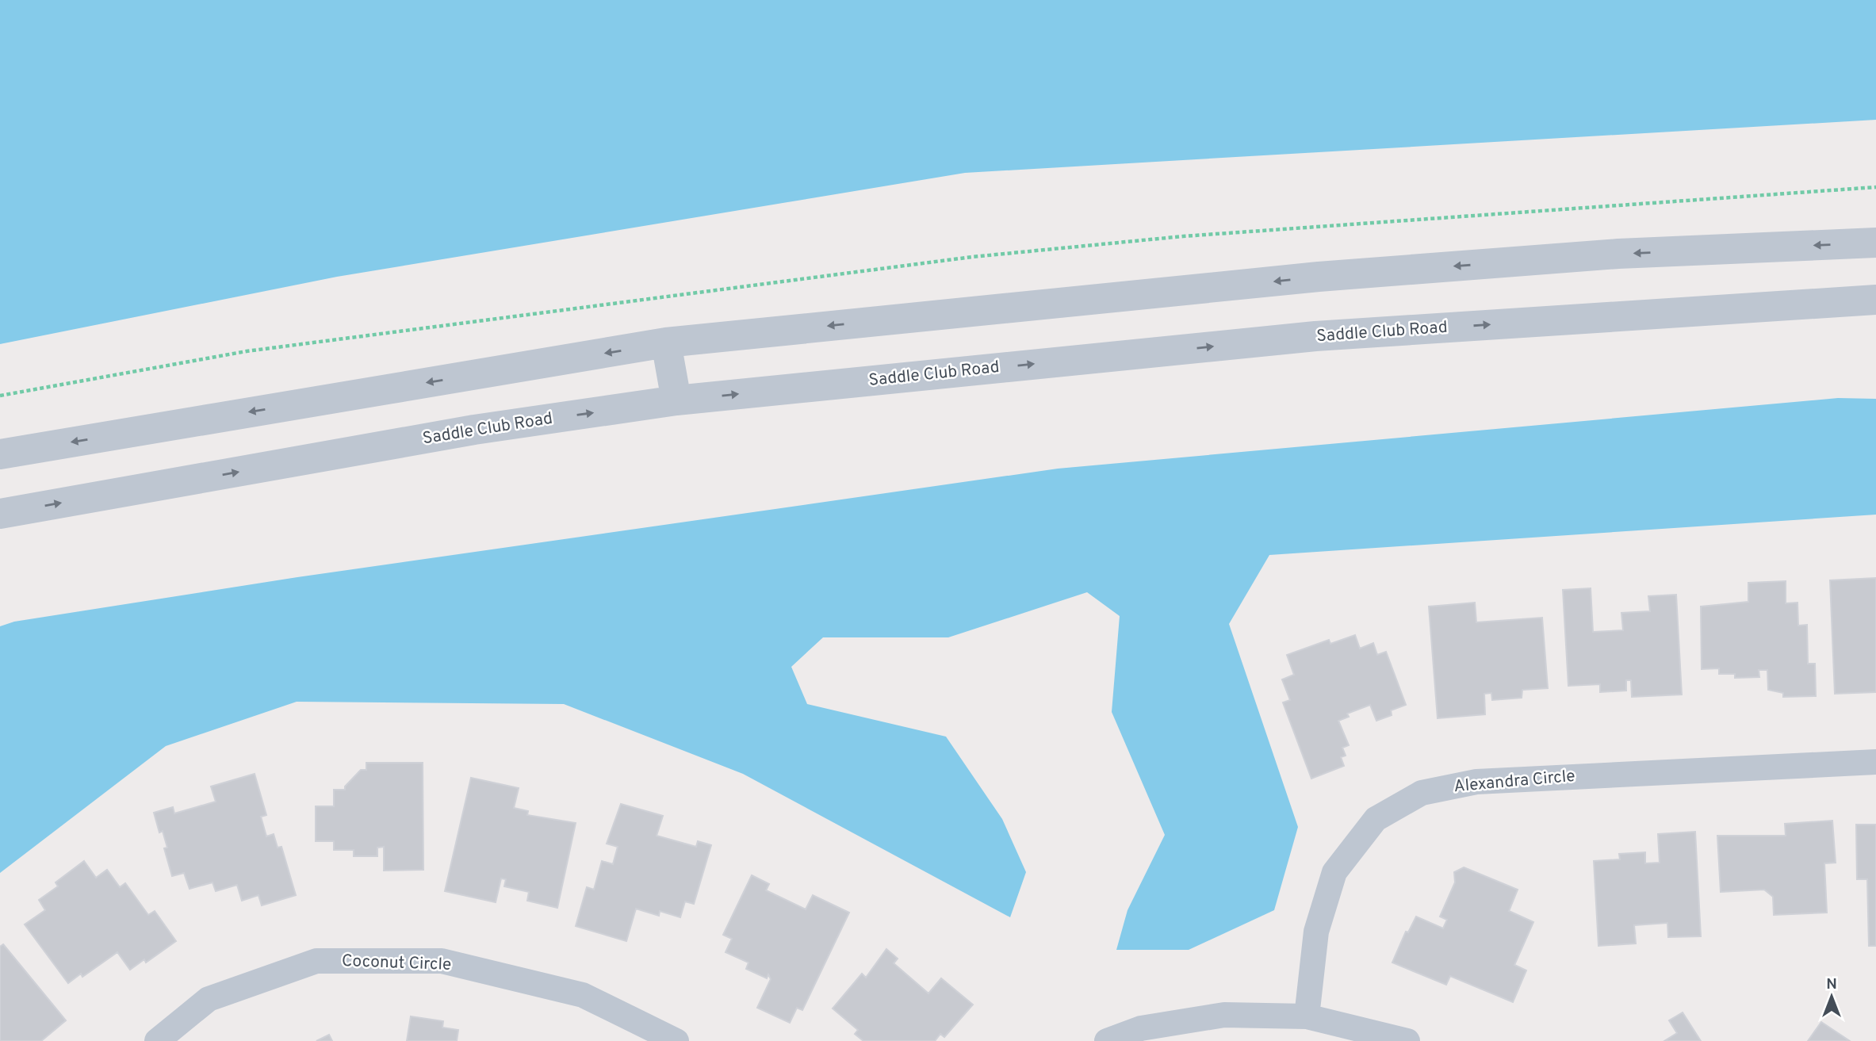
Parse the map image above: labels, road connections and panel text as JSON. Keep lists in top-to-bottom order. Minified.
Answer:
{"streets":{"street":["Saddle Club Road","Alexandra Circle","Coconut Circle"]},"north":"top"}
